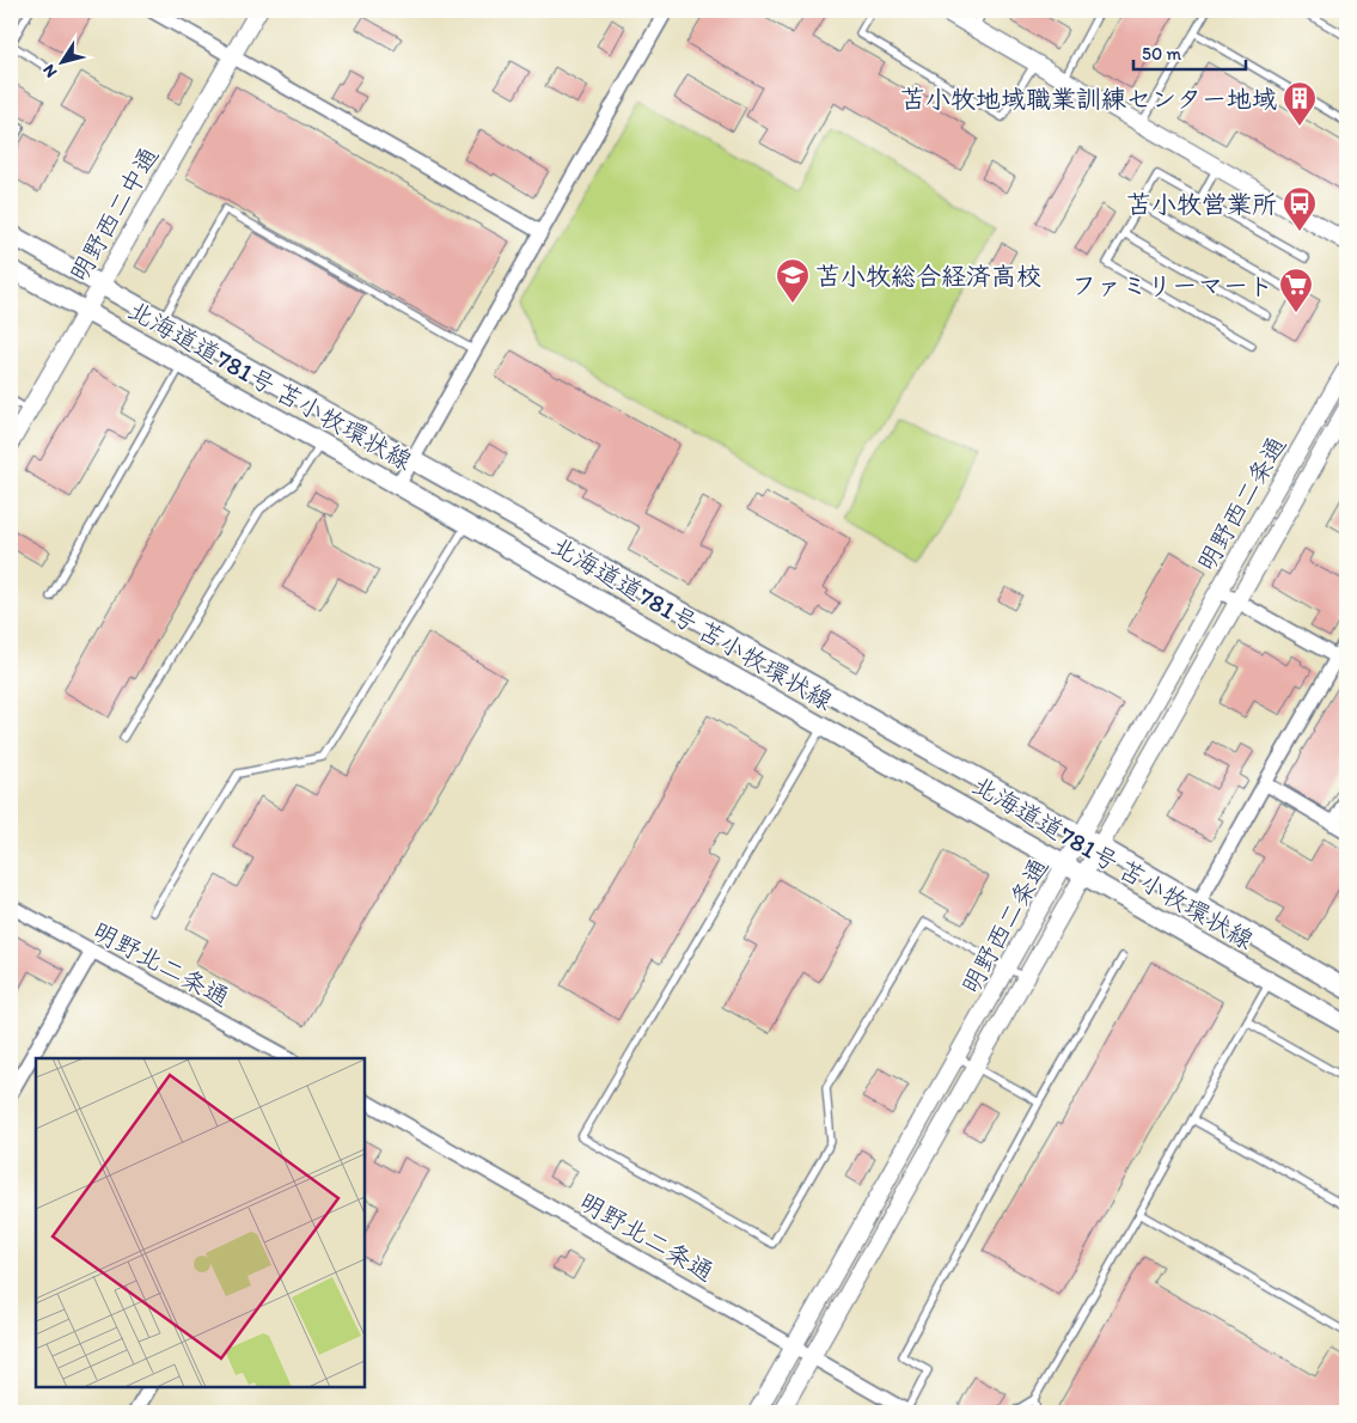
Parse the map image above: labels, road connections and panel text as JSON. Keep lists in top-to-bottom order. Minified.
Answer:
{"streets":{"main road":["北海道道781号 苫小牧環状線"],"street":["明野西二中通","明野西二条通","明野北二条通"]},"crossings":[["明野西二中通","北海道道781号 苫小牧環状線"],["北海道道781号 苫小牧環状線","明野西二条通"],["明野西二条通","明野北二条通"]],"places":{"building":["苫小牧地域職業訓練センター地域"],"bus stop":["苫小牧営業所"],"school or university":["苫小牧総合経済高校"],"supermarket":["ファミリーマート"]},"scale_bar":"50 m","north":"bottom left"}
